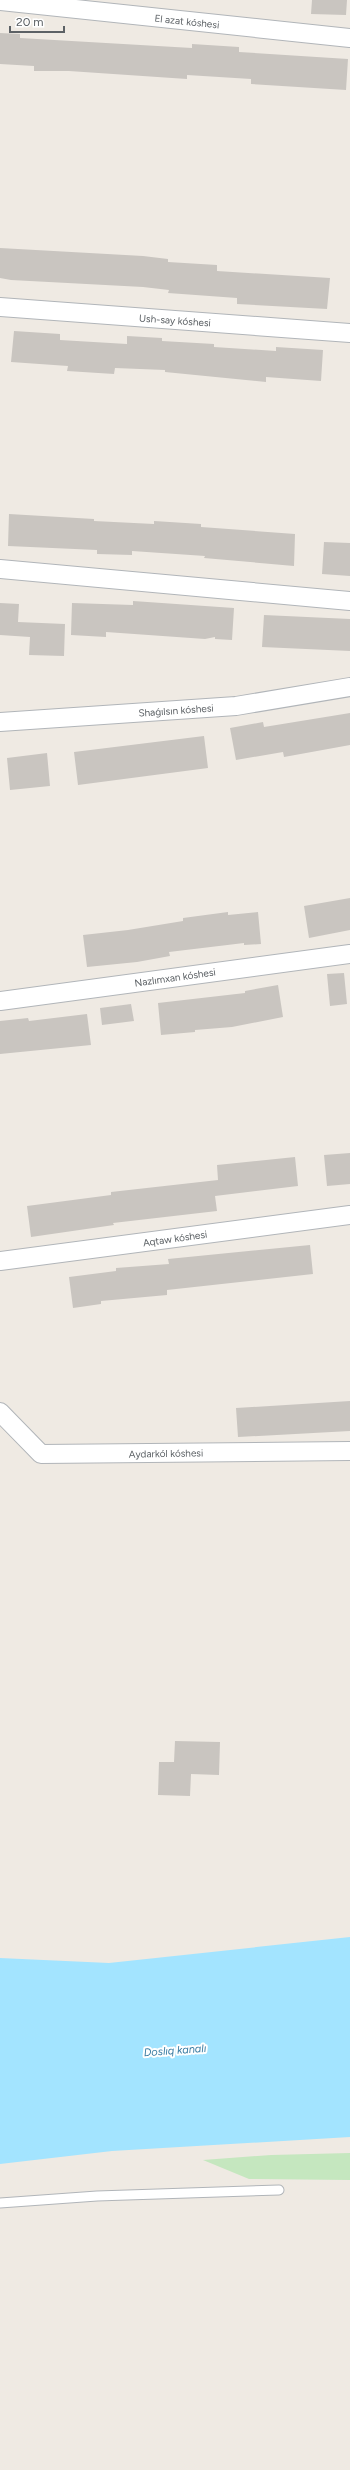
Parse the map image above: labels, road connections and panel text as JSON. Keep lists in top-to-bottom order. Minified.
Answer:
{"streets":{"street":["El azat kóshesi","Ush-say kóshesi","Shaǵılsın kóshesi","Nazlımxan kóshesi","Aqtaw kóshesi","Aydarkól kóshesi"]},"water":["Doslıq kanalı"],"scale_bar":"20 m"}
